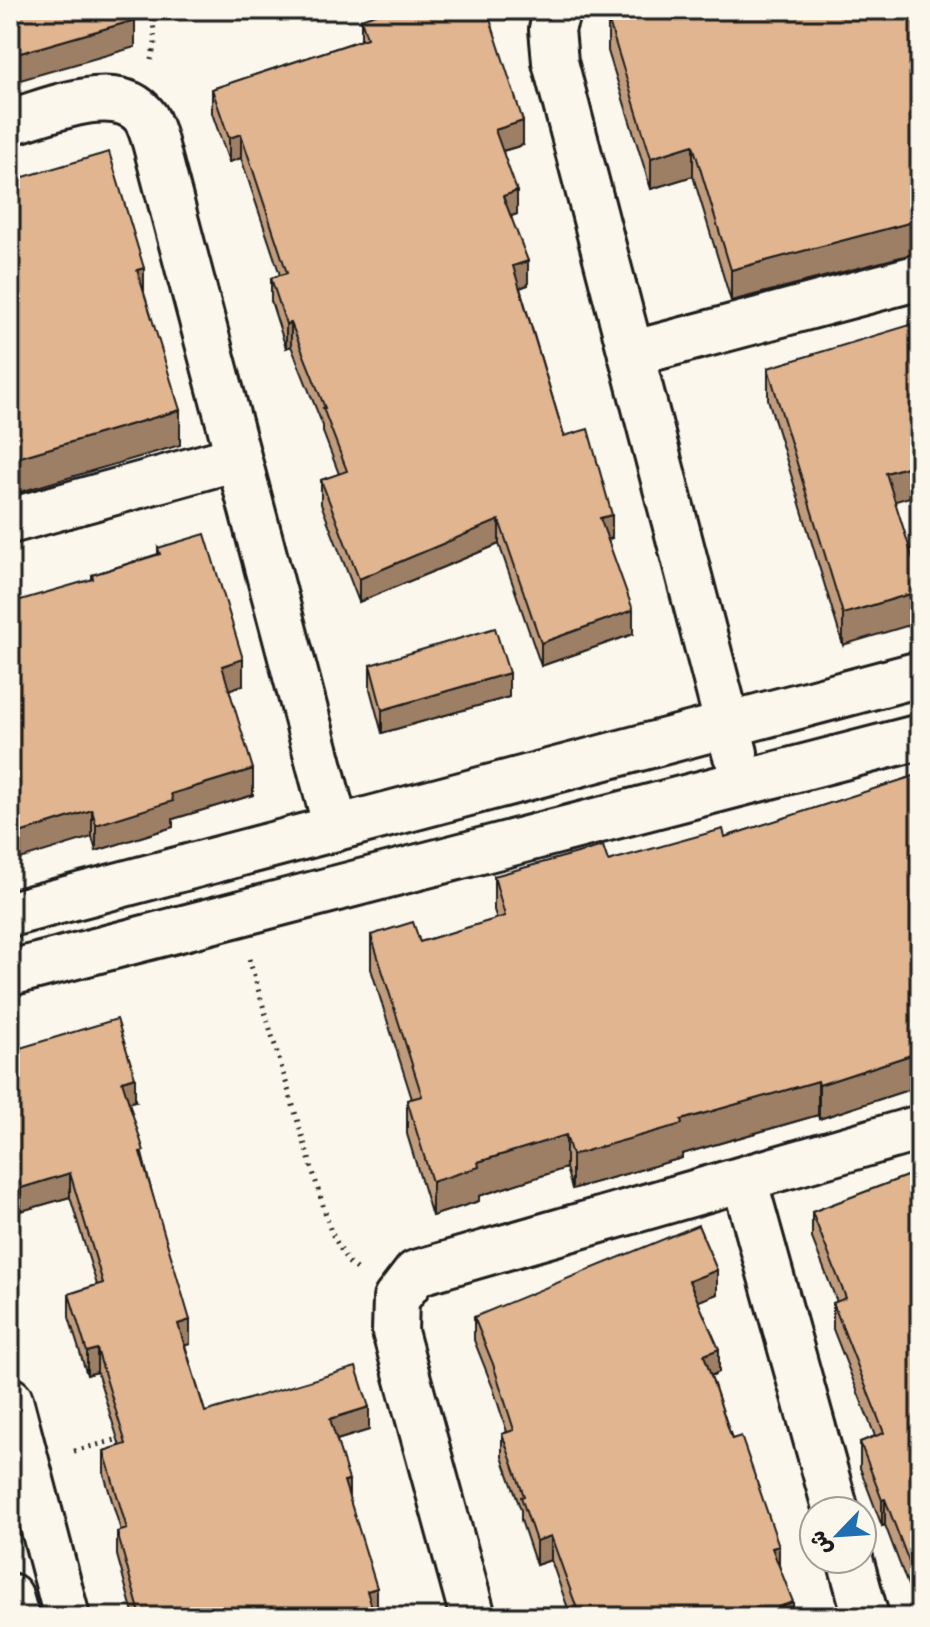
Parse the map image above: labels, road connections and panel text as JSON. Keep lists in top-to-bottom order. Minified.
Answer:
{"north":"bottom left"}
